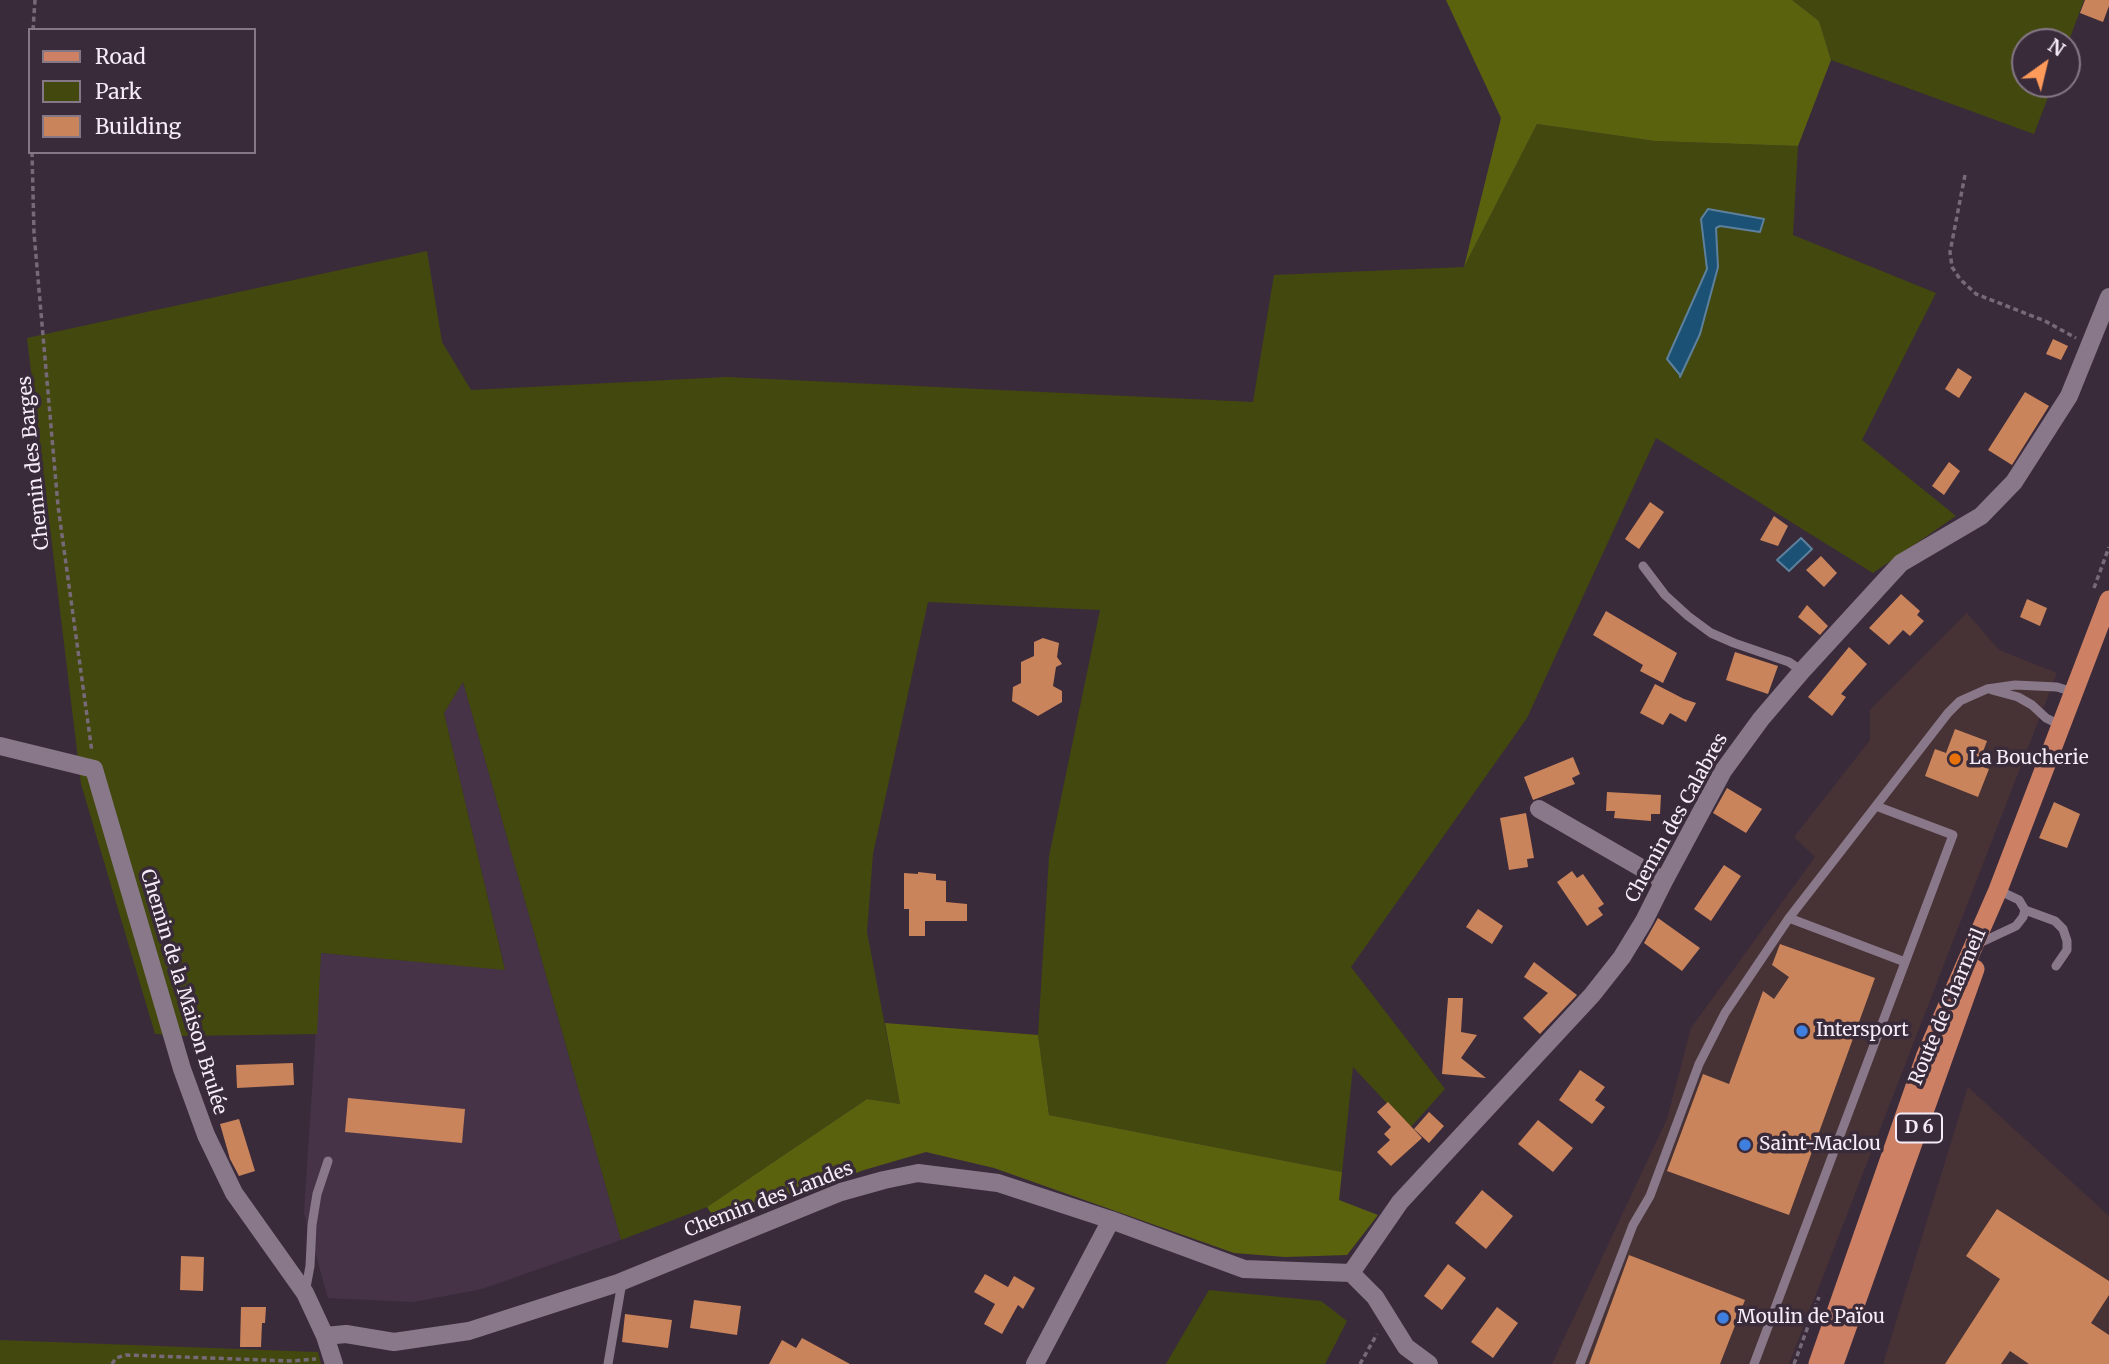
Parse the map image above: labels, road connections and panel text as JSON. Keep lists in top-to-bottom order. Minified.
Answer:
{"streets":{"main road":["Route de Charmeil","D 6"],"street":["Chemin des Calabres","Chemin de la Maison Brulée","Chemin des Landes"],"path":["Chemin des Barges"]},"crossings":[["Chemin des Barges","Chemin de la Maison Brulée"],["Chemin des Calabres","Chemin des Landes"],["Chemin de la Maison Brulée","Chemin des Landes"]],"places":["La Boucherie","Intersport","Saint-Maclou","Moulin de Païou"],"legend":["Road","Park","Building"],"north":"top right"}
